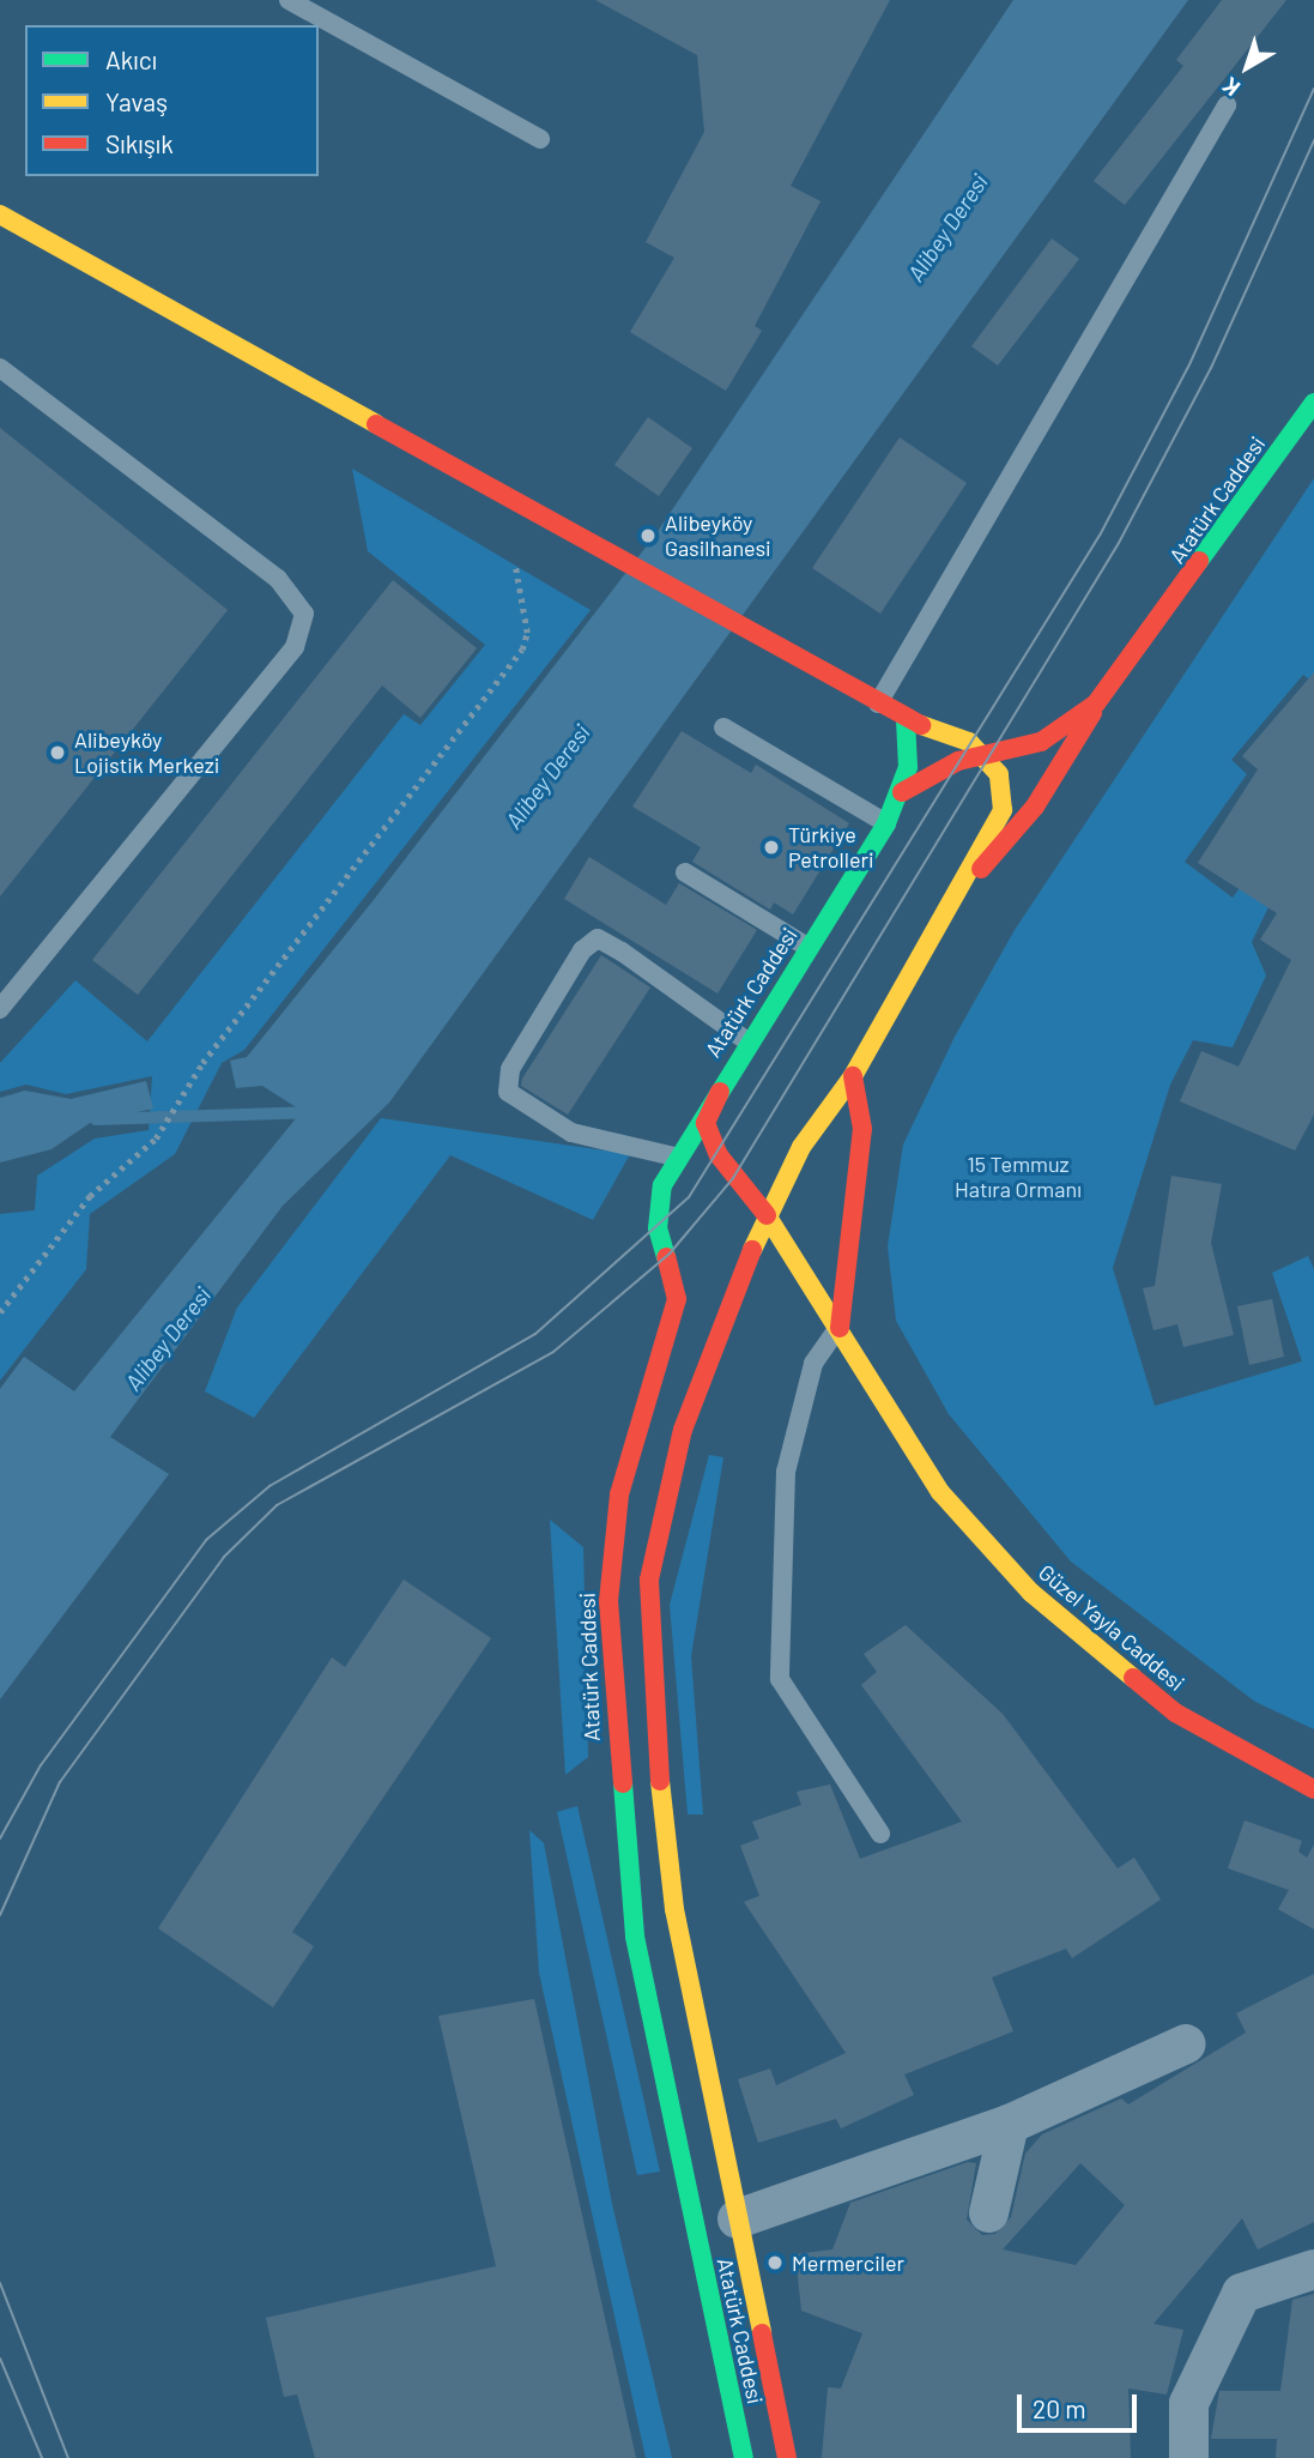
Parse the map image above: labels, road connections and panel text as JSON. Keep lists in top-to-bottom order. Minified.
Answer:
{"streets":{"main road":["Atatürk Caddesi","Güzel Yayla Caddesi"]},"crossings":[["Atatürk Caddesi","Güzel Yayla Caddesi"]],"water":["Alibey Deresi"],"parks":["15 Temmuz Hatıra Ormanı"],"places":["Alibeyköy Gasilhanesi","Alibeyköy Lojistik Merkezi","Türkiye Petrolleri","Mermerciler"],"legend":["Akıcı","Yavaş","Sıkışık"],"scale_bar":"20 m","north":"bottom left"}
